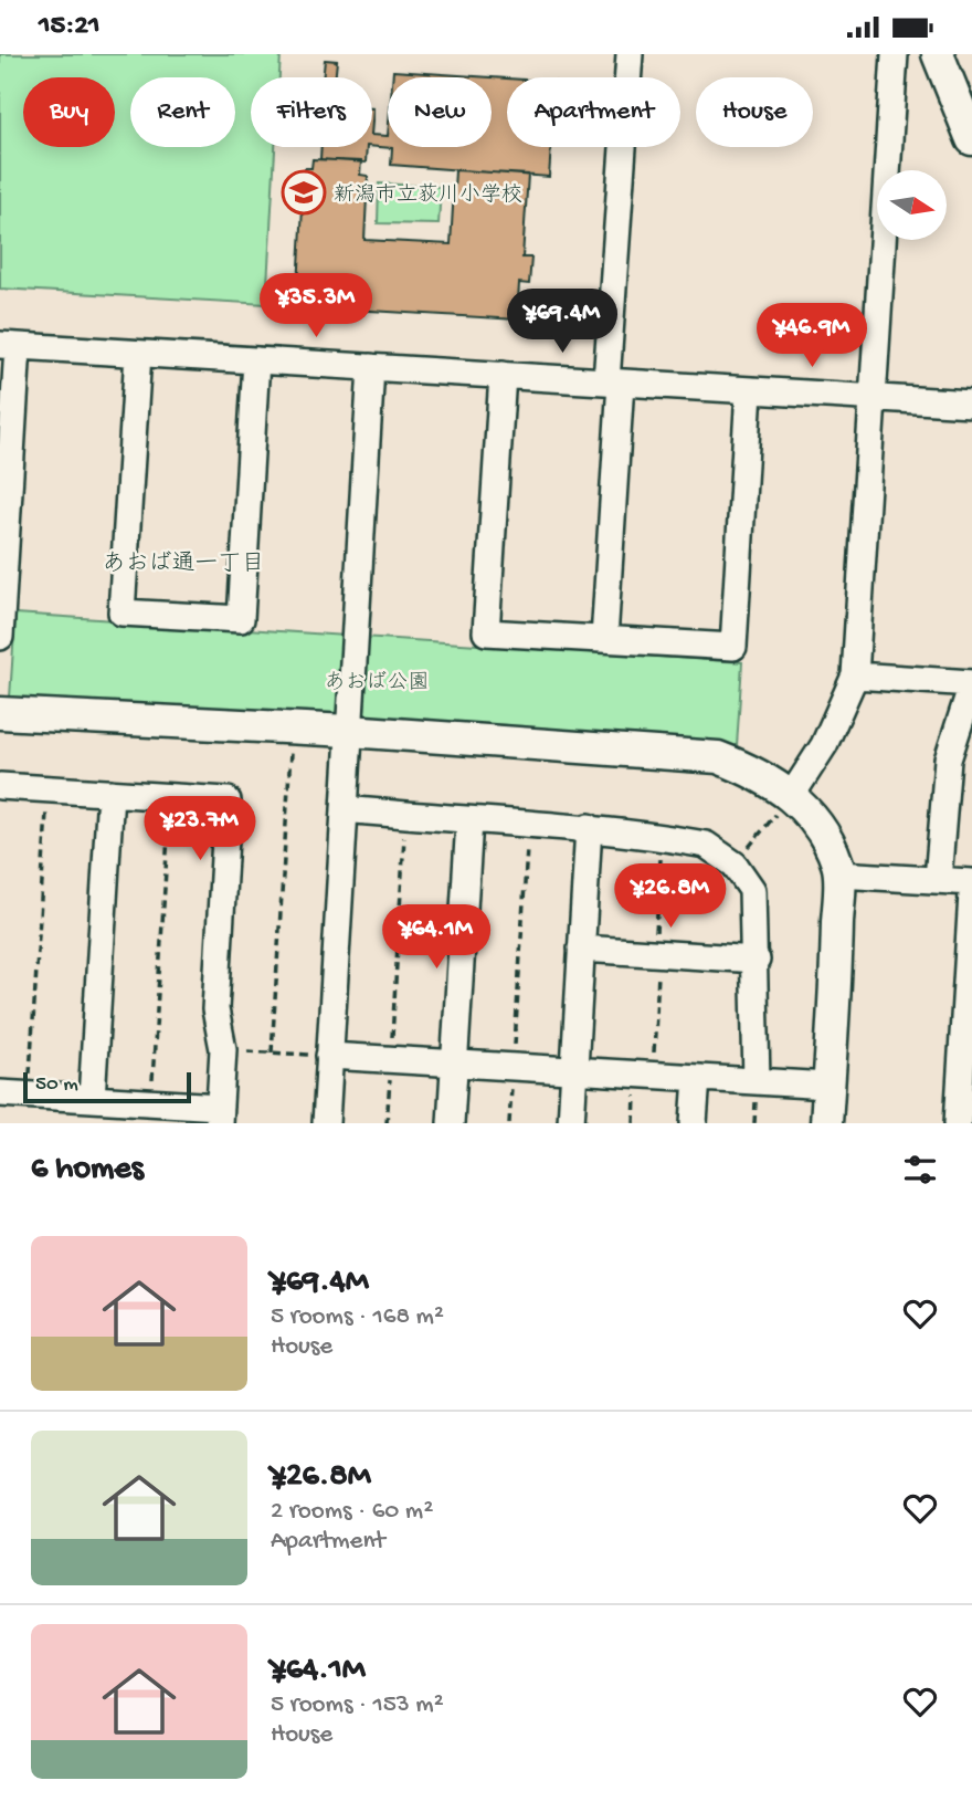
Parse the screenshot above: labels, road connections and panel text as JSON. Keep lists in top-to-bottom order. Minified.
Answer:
{"districts":["あおば通一丁目"],"parks":["あおば公園"],"places":{"school or university":["新潟市立荻川小学校"]},"scale_bar":"50 m","north":"right","page":{"status":"15:21","chip":["Buy","Rent","Filters","New","Apartment","House"],"price":["¥35.3M","¥69.4M","¥46.9M","¥23.7M","¥26.8M","¥64.1M"],"scale":"50 m","heading":"6 homes","list":[{"name":"¥69.4M","note":"5 rooms · 168 m² · House"},{"name":"¥26.8M","note":"2 rooms · 60 m² · Apartment"},{"name":"¥64.1M","note":"5 rooms · 153 m² · House"}]}}
